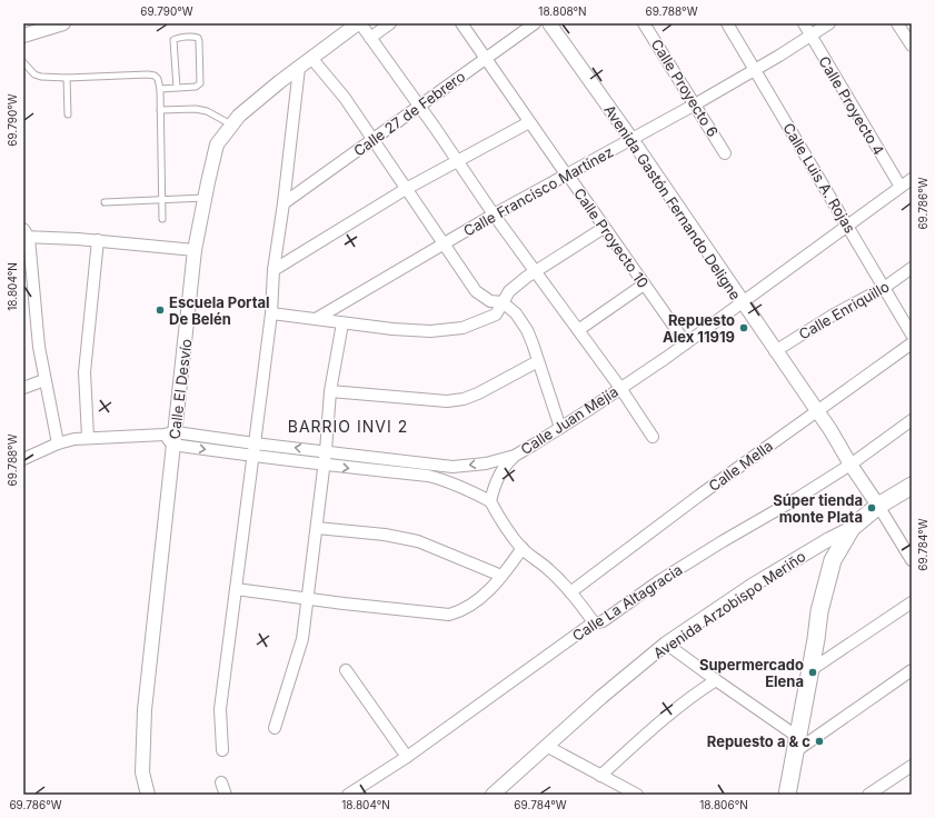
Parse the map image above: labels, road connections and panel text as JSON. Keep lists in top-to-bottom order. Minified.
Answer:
{"streets":{"street":["Calle Proyecto 6","Calle Proyecto 4","Calle 27 de Febrero","Calle Luis A. Rojas","Calle Francisco Martínez","Avenida Gastón Fernando Deligne","Calle Proyecto 10","Calle Enriquillo","Calle El Desvío","Calle Juan Mejía","Calle Mella","Calle La Altagracia","Avenida Arzobispo Meriño"]},"crossings":[["Calle Proyecto 6","Calle Francisco Martínez"],["Calle Proyecto 4","Calle Francisco Martínez"],["Calle Proyecto 4","Calle Juan Mejía"],["Calle 27 de Febrero","Calle Proyecto 10"],["Calle Luis A. Rojas","Calle Francisco Martínez"],["Calle Luis A. Rojas","Calle Enriquillo"],["Calle Luis A. Rojas","Calle Juan Mejía"],["Calle Francisco Martínez","Avenida Gastón Fernando Deligne"],["Calle Francisco Martínez","Calle Proyecto 10"],["Avenida Gastón Fernando Deligne","Calle Enriquillo"],["Avenida Gastón Fernando Deligne","Calle Juan Mejía"],["Avenida Gastón Fernando Deligne","Calle Mella"],["Avenida Gastón Fernando Deligne","Calle La Altagracia"],["Calle Proyecto 10","Calle Juan Mejía"],["Calle El Desvío","Calle Juan Mejía"]],"districts":["BARRIO INVI 2"],"places":["Escuela Portal De Belén","Repuesto Alex 11919","Súper tienda monte Plata","Supermercado Elena","Repuesto a & c"],"coordinates":["69.790°W","18.808°N","69.788°W","69.786°W","18.804°N","69.784°W","18.806°N"]}
